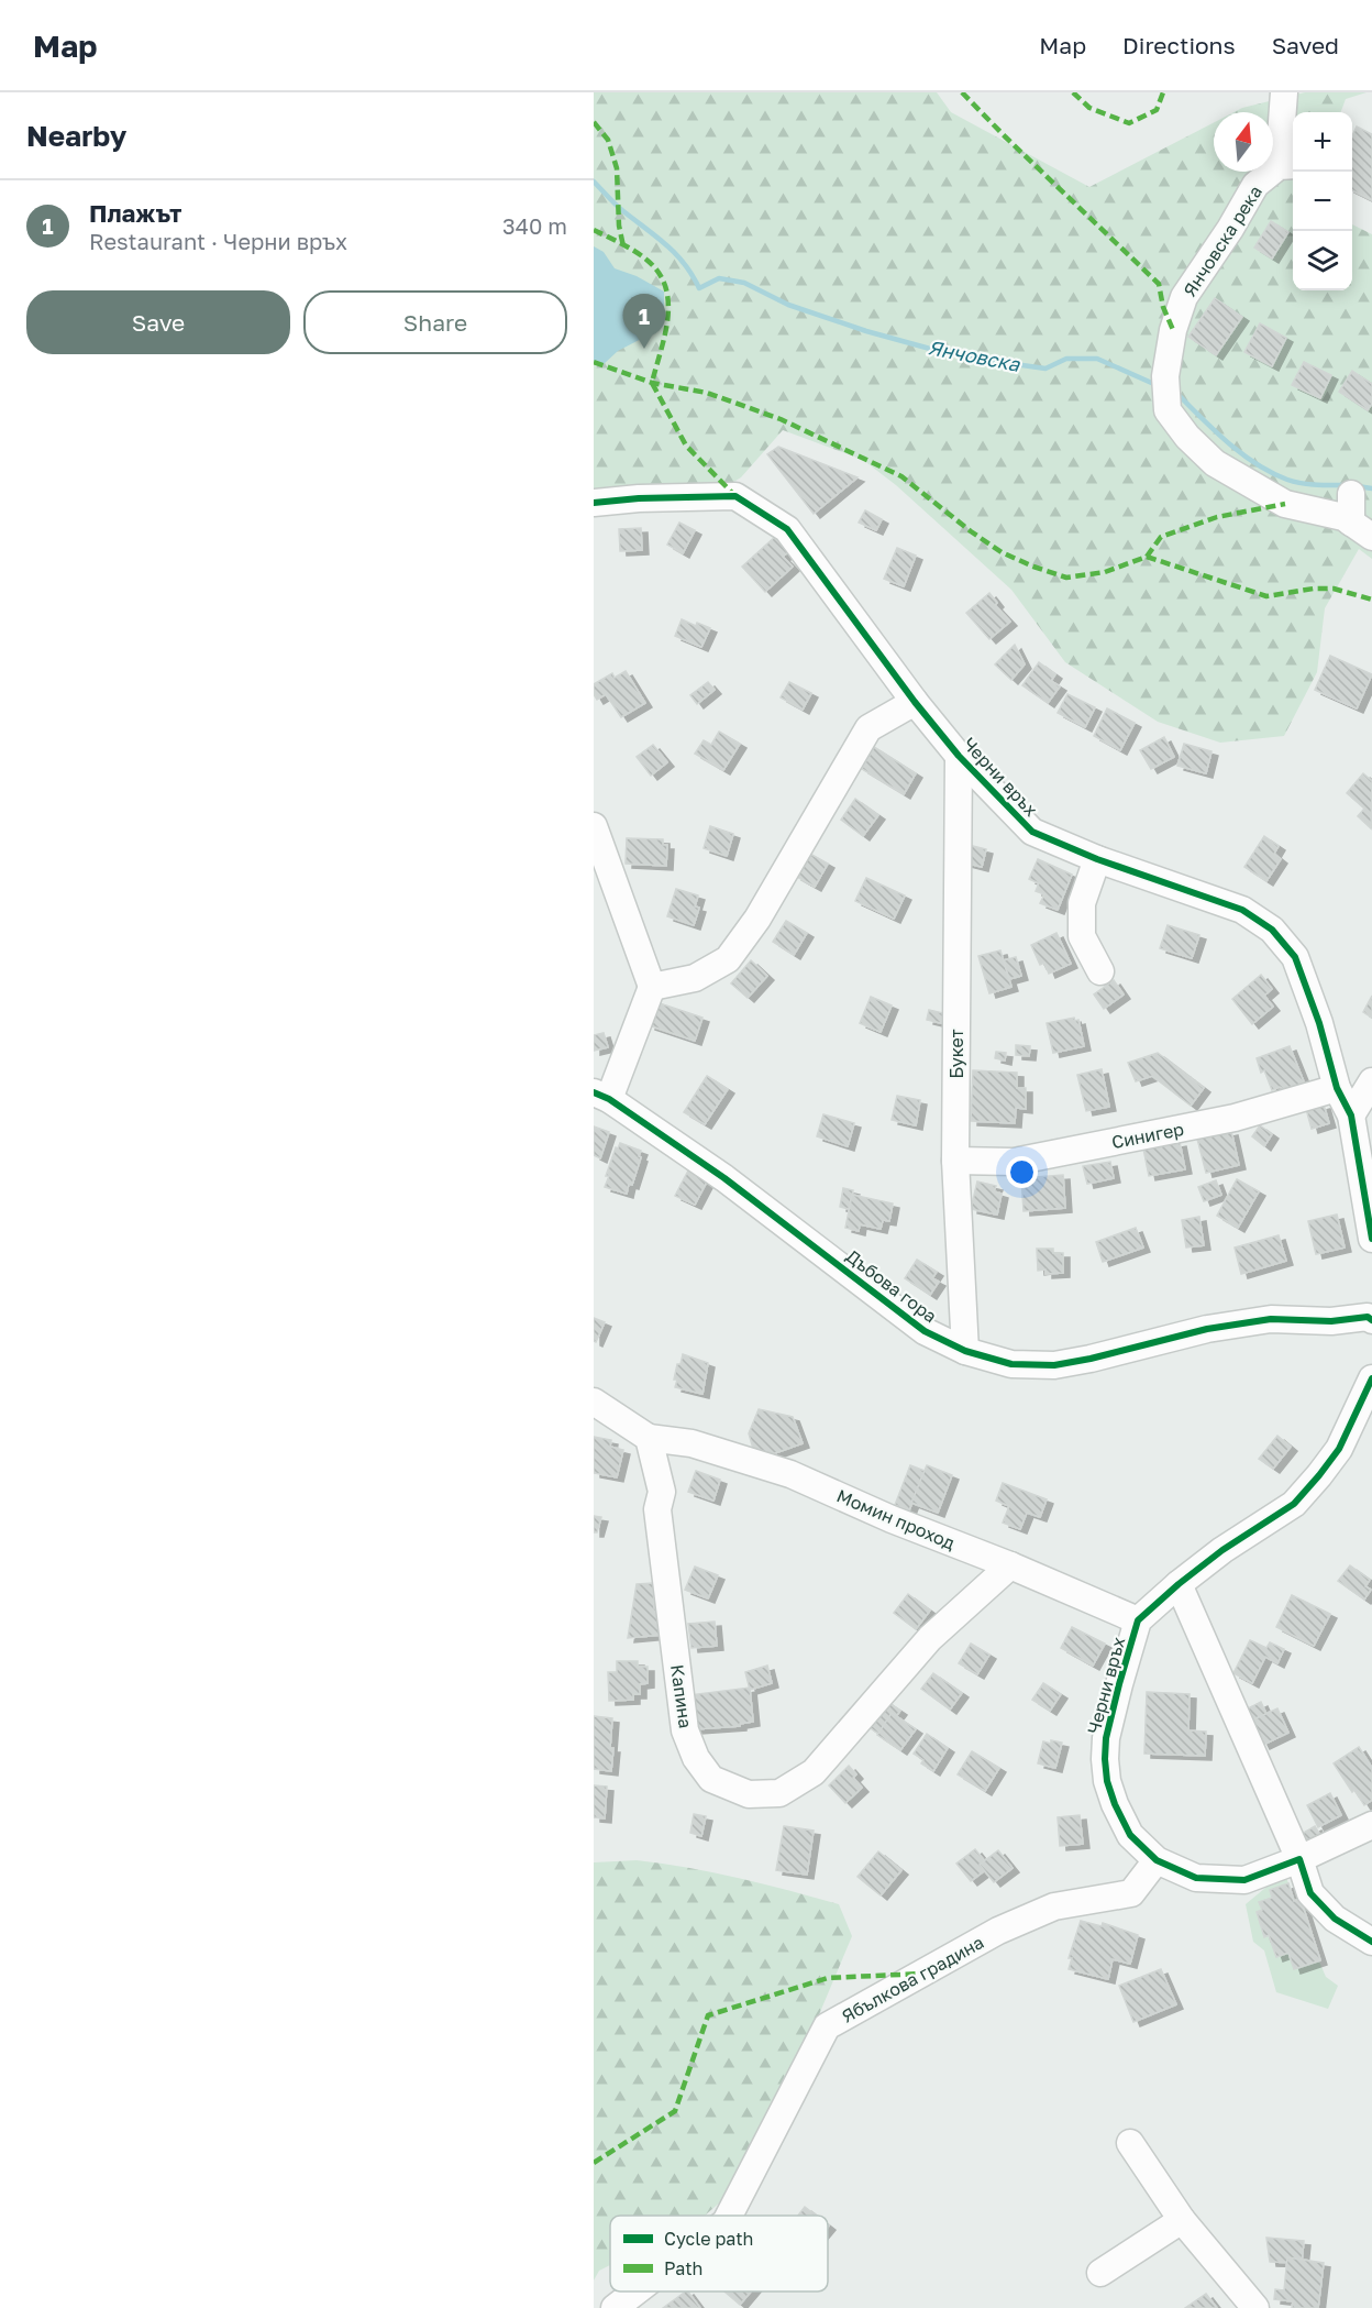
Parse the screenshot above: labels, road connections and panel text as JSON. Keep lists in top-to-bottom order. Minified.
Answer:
{"streets":{"street":["Янчовска река","Черни връх","Букет","Синигер","Дъбова гора","Момин проход","Капина","Ябълкова градина"]},"crossings":[["Черни връх","Букет"],["Черни връх","Синигер"],["Черни връх","Момин проход"],["Черни връх","Ябълкова градина"],["Букет","Синигер"],["Букет","Дъбова гора"],["Момин проход","Капина"]],"water":["Янчовска"],"legend":["Cycle path","Path"],"north":"top","page":{"header":"Map","nav":["Map","Directions","Saved"],"heading":"Nearby","map_buttons":["+","−"],"list":[{"mark":"1","name":"Плажът","note":"Restaurant · Черни връх","value":"340 m"}],"buttons":["Save","Share"],"pins":"1"}}
